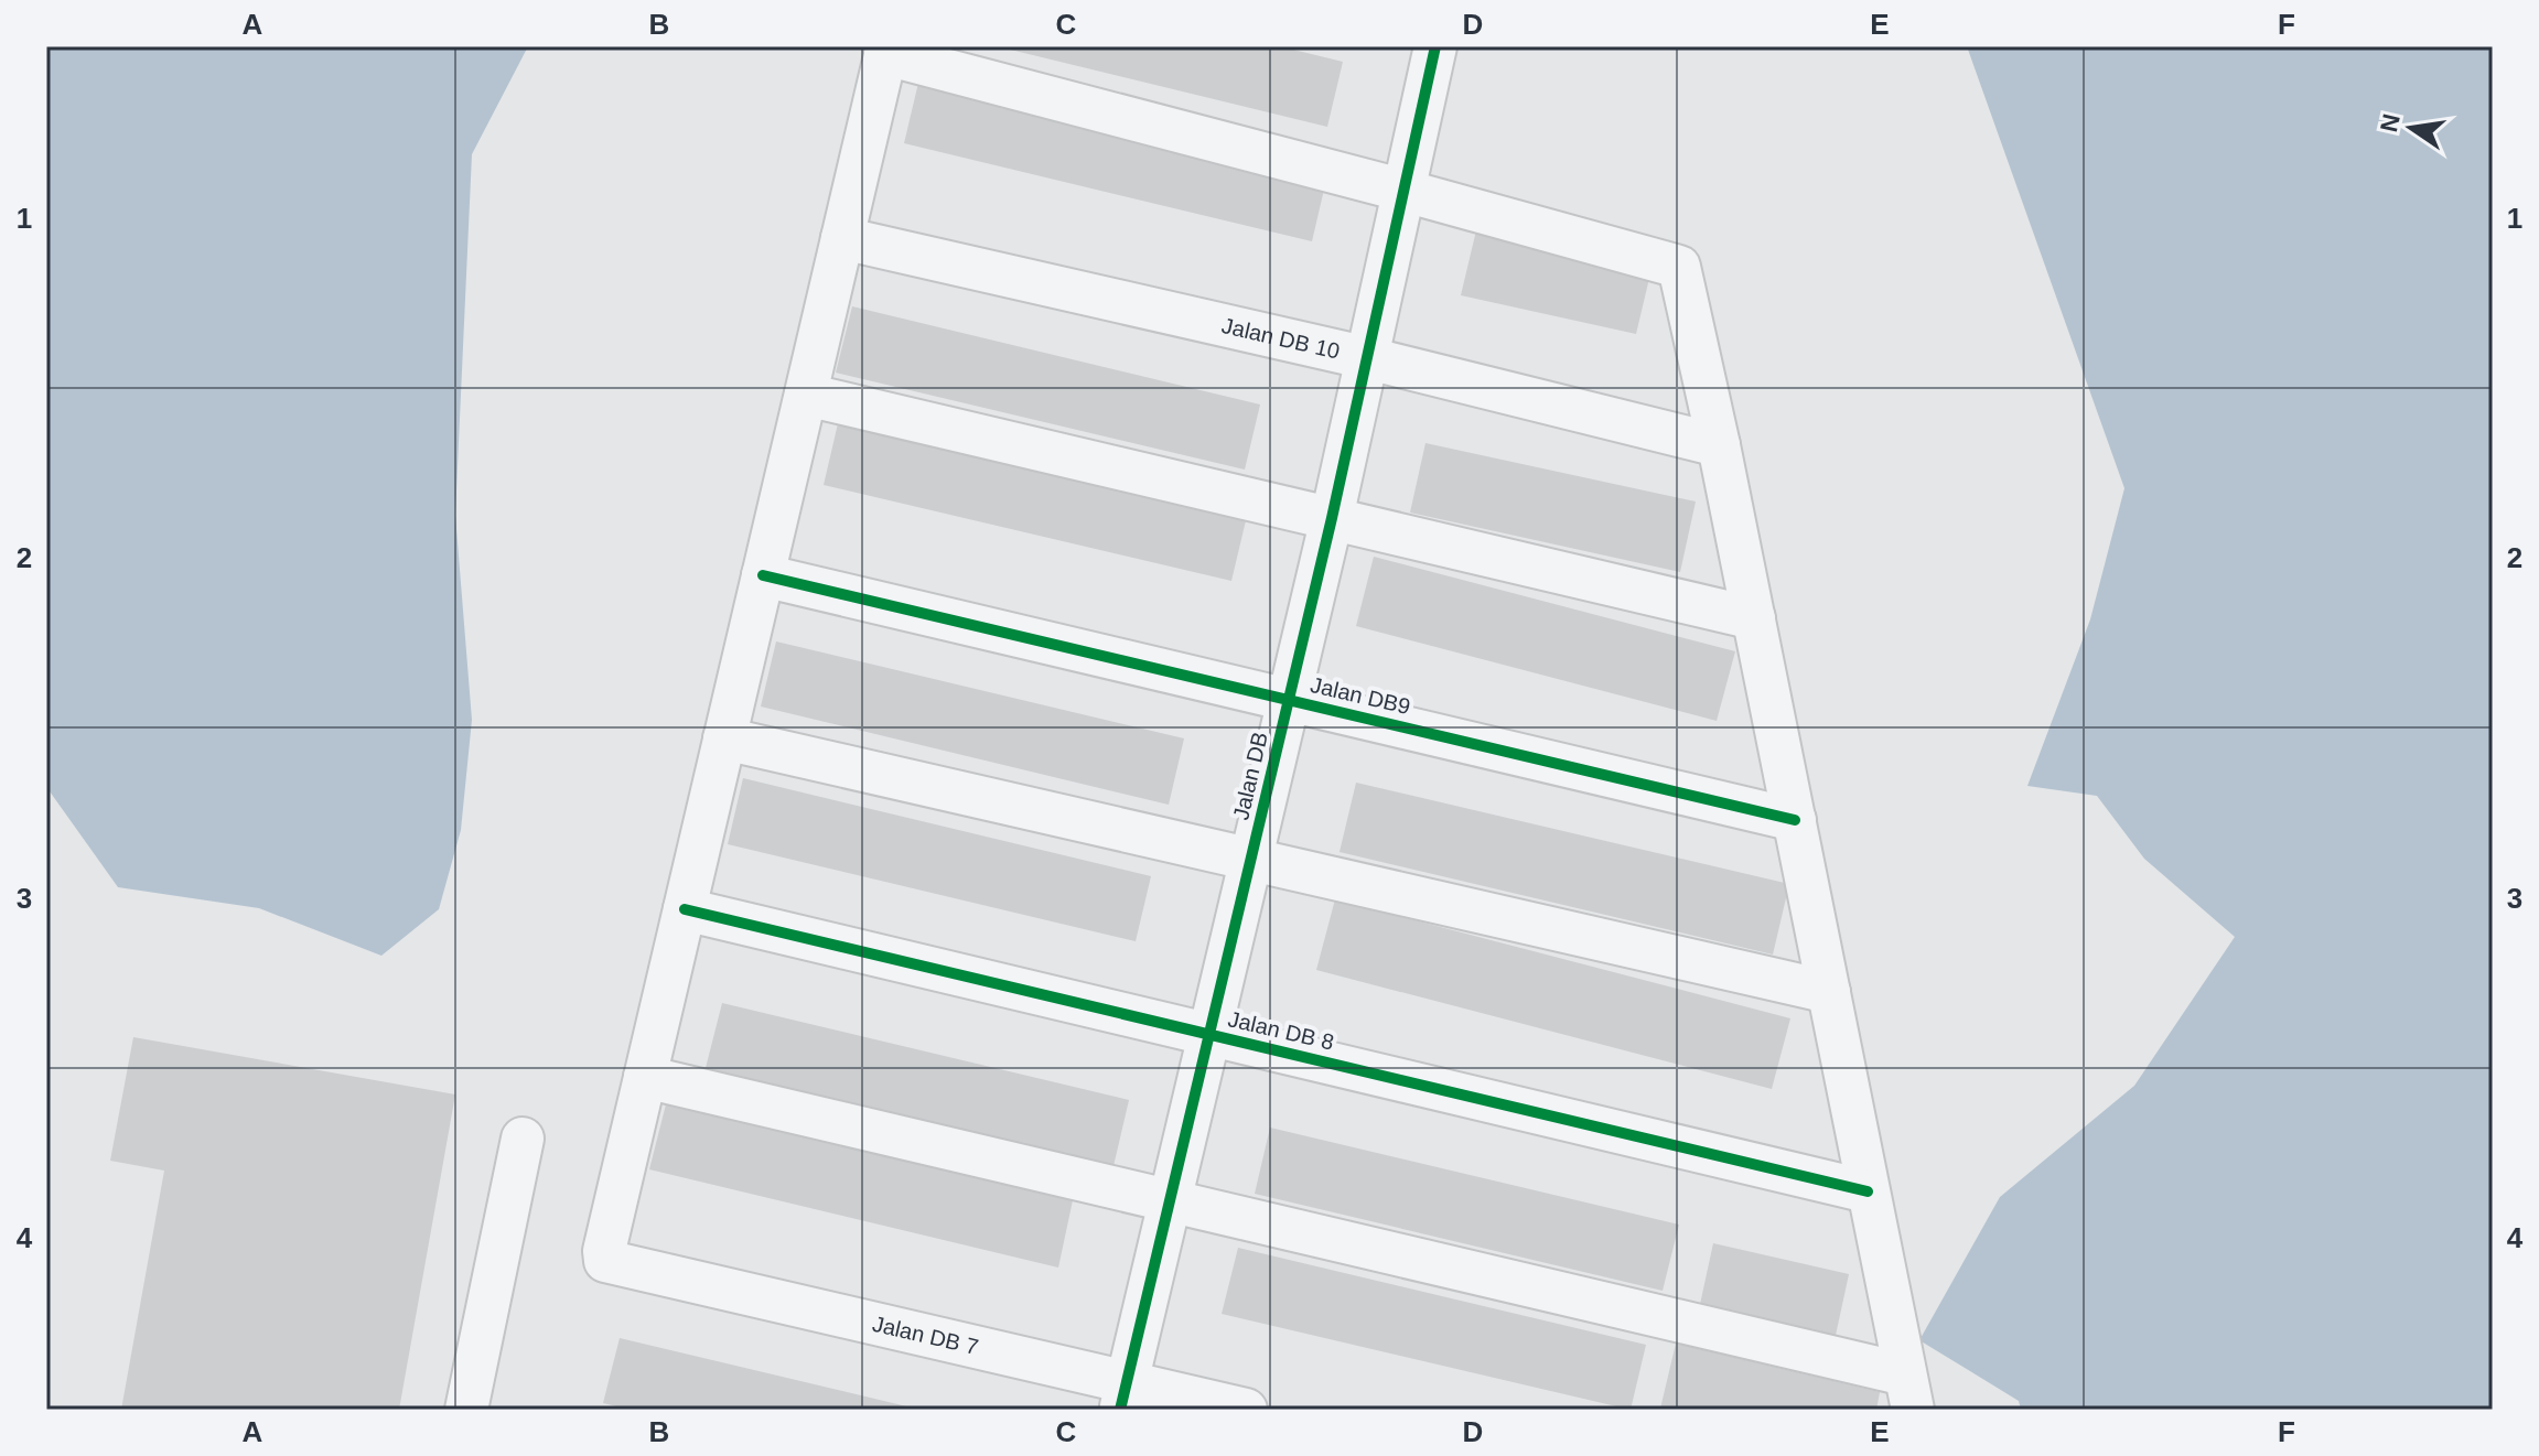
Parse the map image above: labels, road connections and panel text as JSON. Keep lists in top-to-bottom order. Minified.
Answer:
{"streets":{"street":["Jalan DB 10","Jalan DB9","Jalan DB","Jalan DB 8","Jalan DB 7"]},"crossings":[["Jalan DB 10","Jalan DB"],["Jalan DB9","Jalan DB"],["Jalan DB","Jalan DB 8"],["Jalan DB","Jalan DB 7"]],"north":"left","grid":{"columns":["A","B","C","D","E","F"],"rows":["1","2","3","4"]}}
